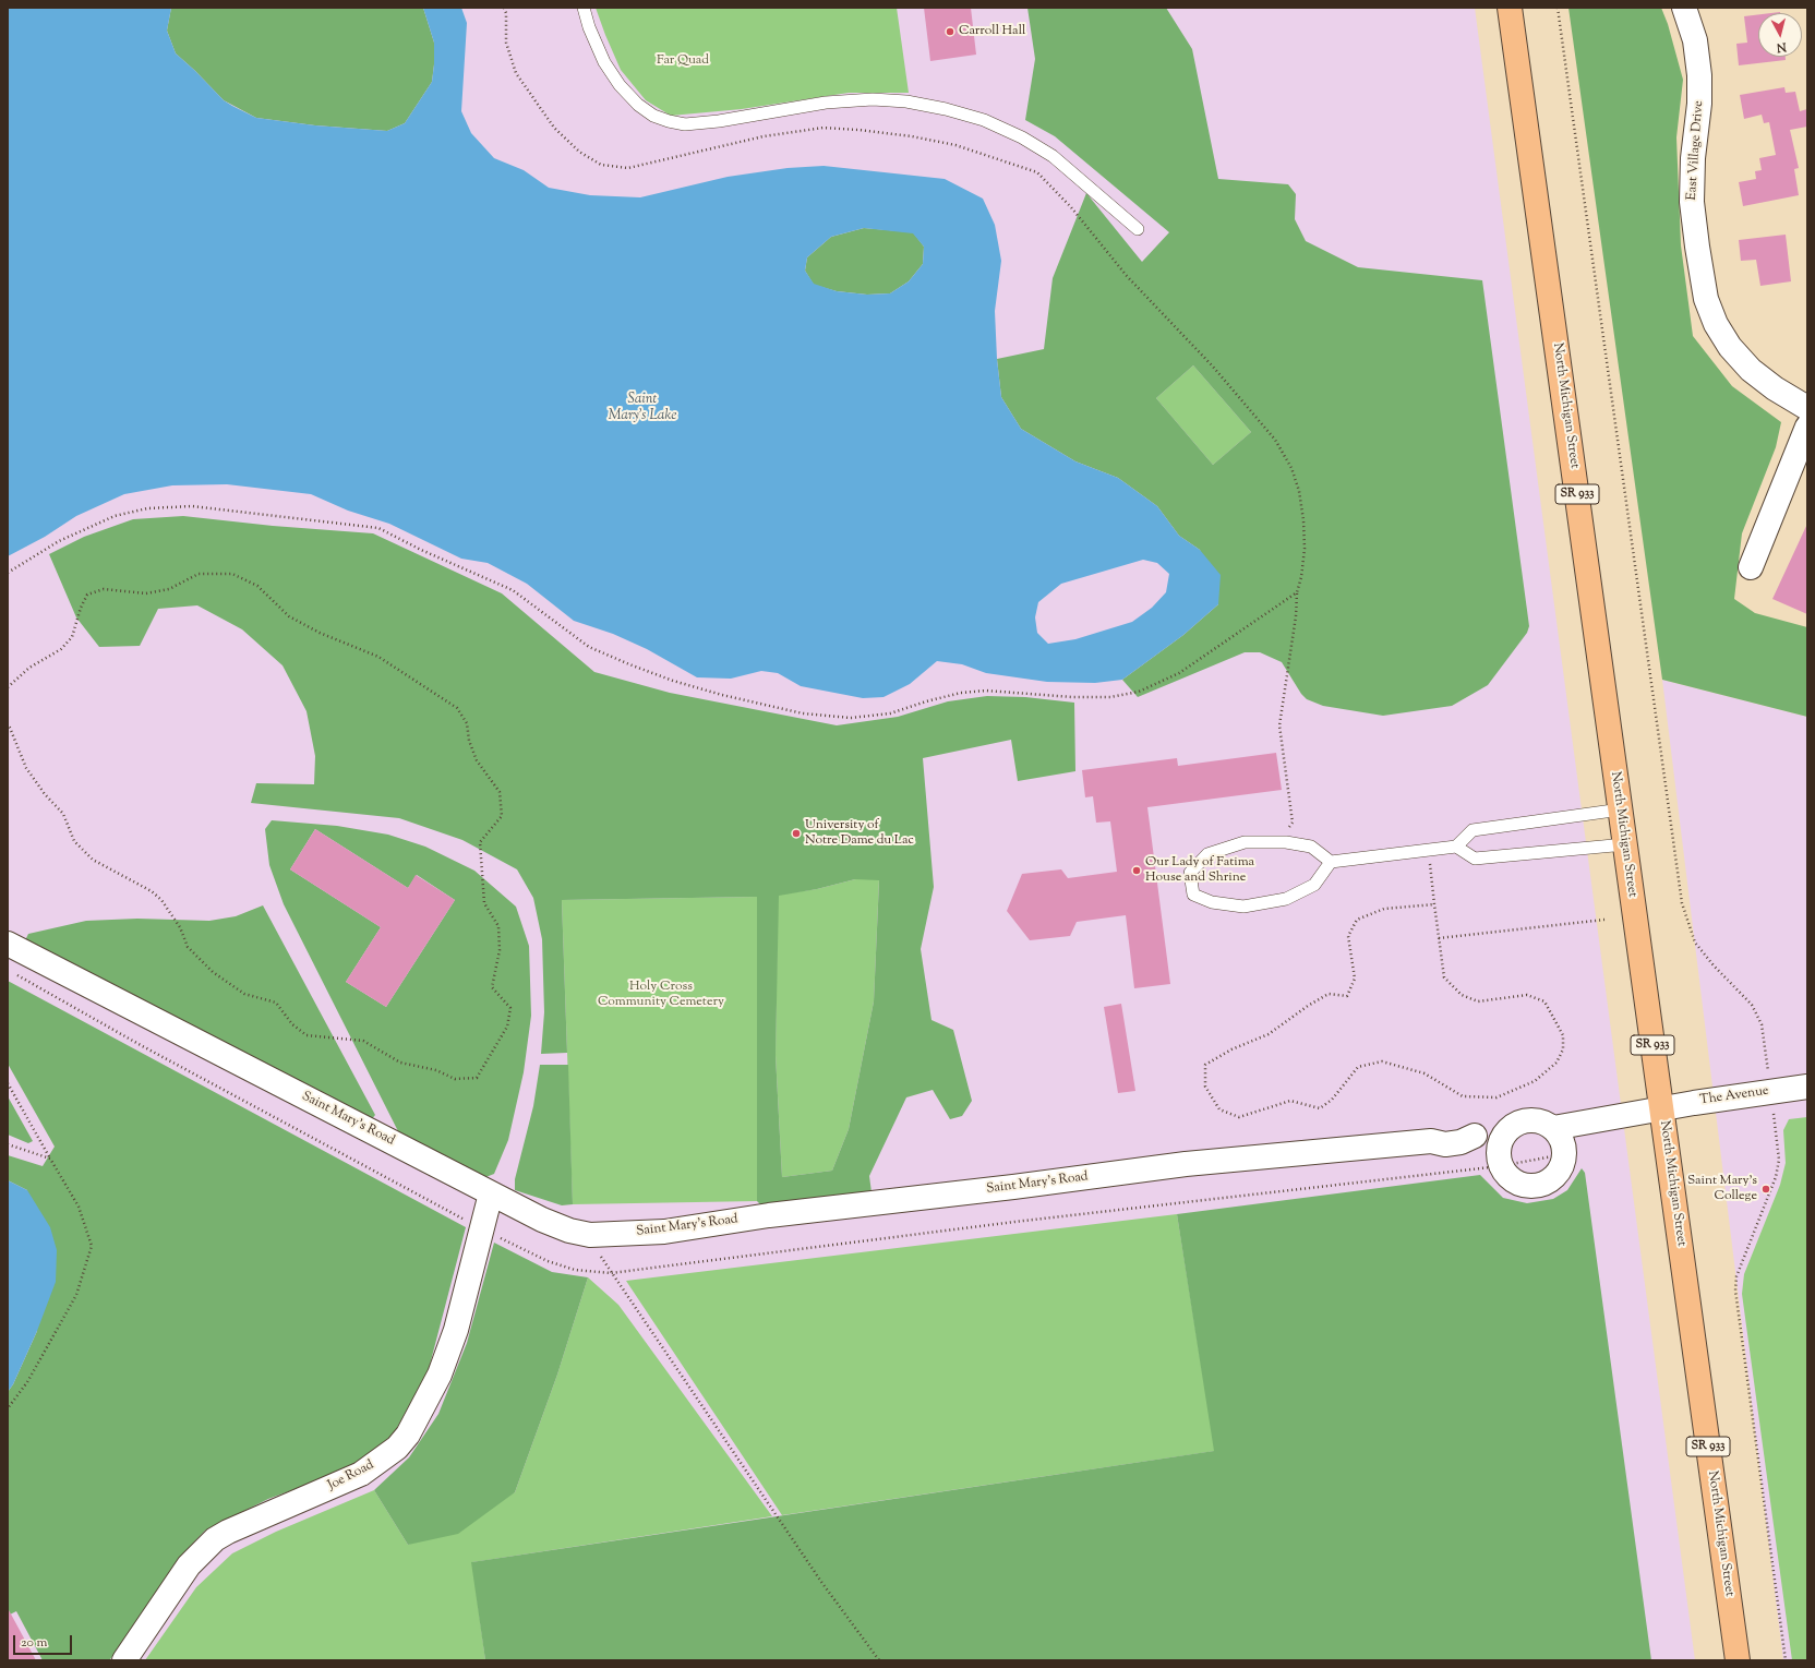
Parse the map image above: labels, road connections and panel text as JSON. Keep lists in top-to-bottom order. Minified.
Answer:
{"streets":{"main road":["North Michigan Street","SR 933"],"street":["East Village Drive","The Avenue","Saint Mary's Road","Joe Road"]},"crossings":[["North Michigan Street","The Avenue"],["Saint Mary's Road","Joe Road"]],"water":["Saint Mary's Lake"],"parks":["Far Quad","Holy Cross Community Cemetery"],"places":["Carroll Hall","University of Notre Dame du Lac","Our Lady of Fatima House and Shrine","Saint Mary's College"],"scale_bar":"20 m","north":"bottom"}
